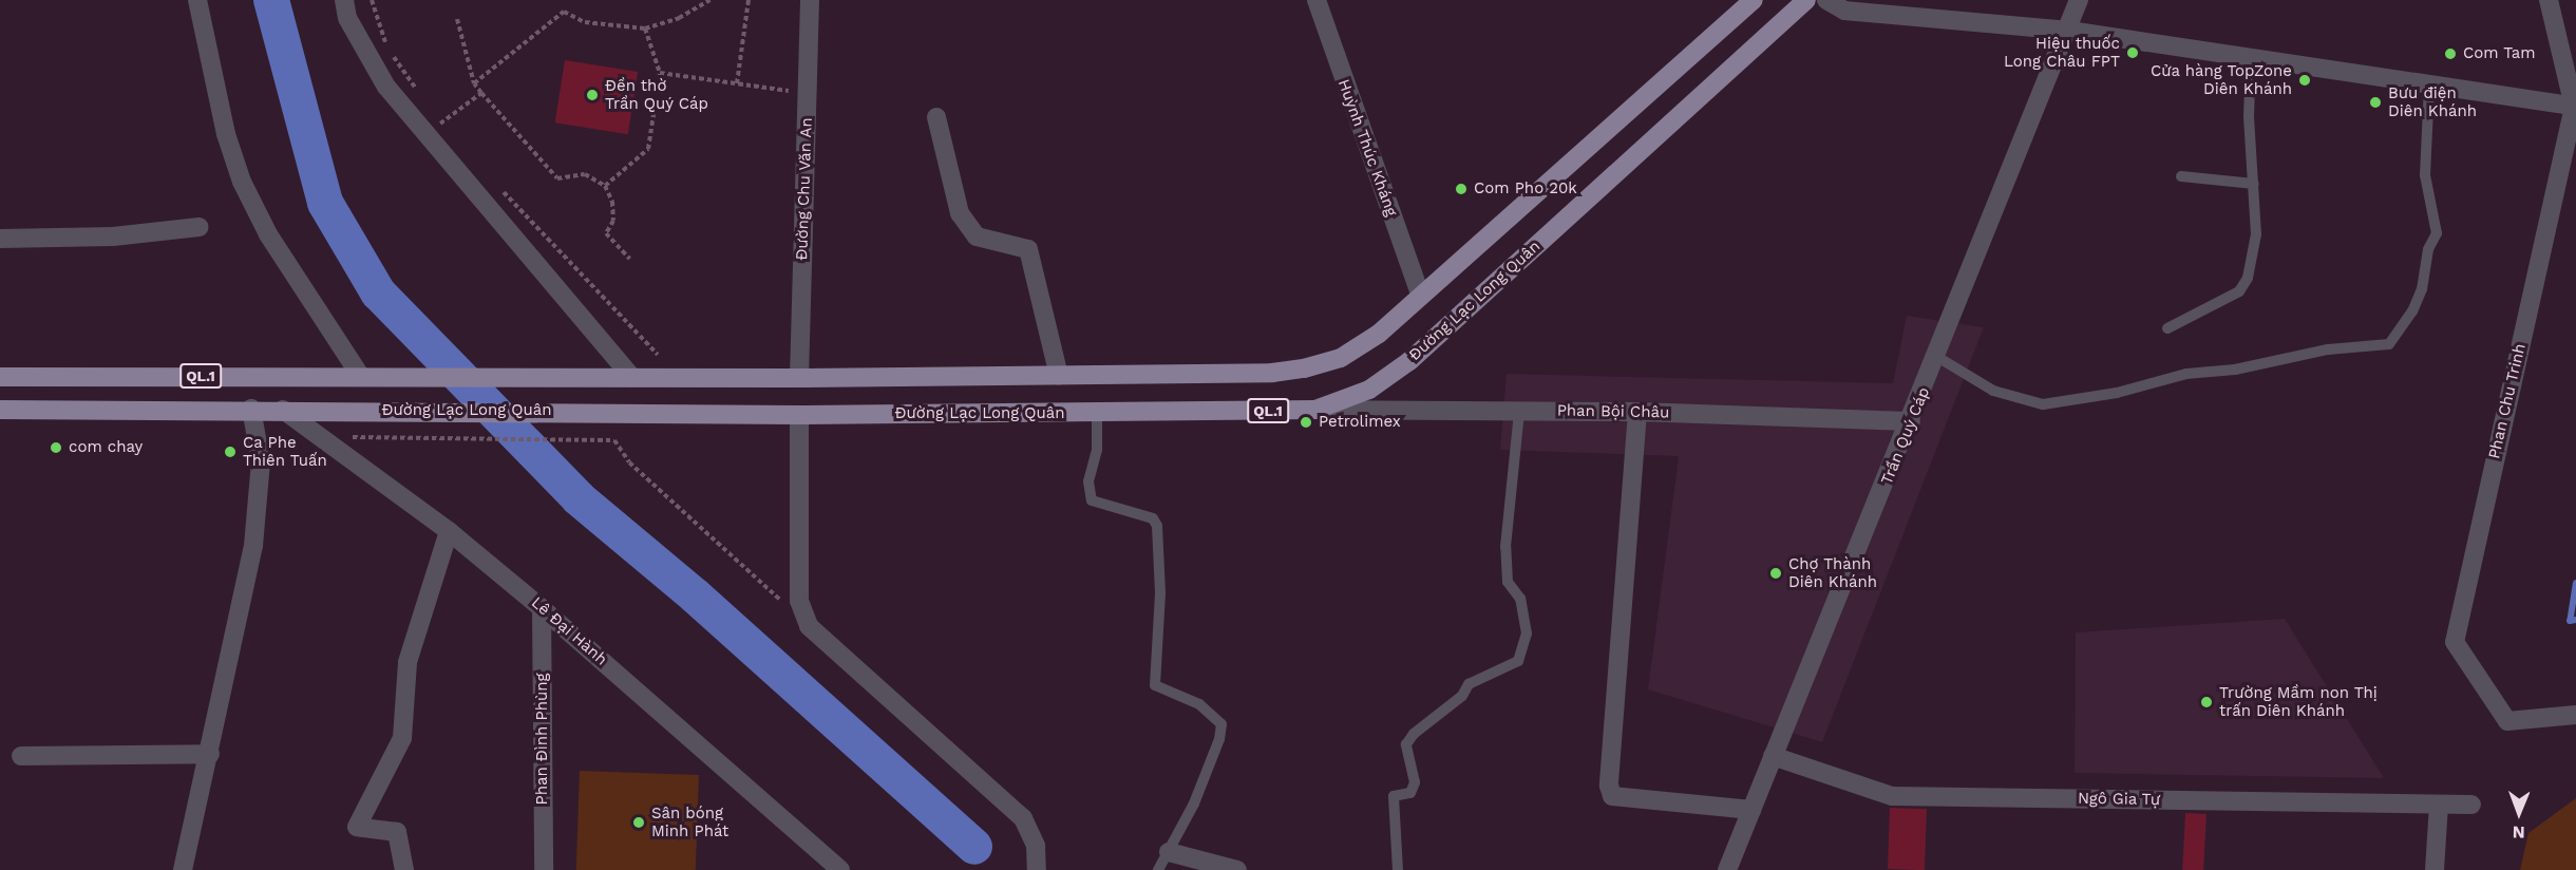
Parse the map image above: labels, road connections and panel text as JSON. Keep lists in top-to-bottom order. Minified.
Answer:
{"streets":{"main road":["Đường Lạc Long Quân","QL.1"],"street":["Huỳnh Thúc Kháng","Đường Chu Văn An","Phan Chu Trinh","Phan Bội Châu","Trần Quý Cáp","Lê Đại Hành","Phan Đình Phùng","Ngô Gia Tự"]},"crossings":[["Huỳnh Thúc Kháng","Đường Lạc Long Quân"],["Đường Chu Văn An","Đường Lạc Long Quân"],["Đường Lạc Long Quân","Phan Bội Châu"],["Đường Lạc Long Quân","Lê Đại Hành"],["Phan Bội Châu","Trần Quý Cáp"],["Trần Quý Cáp","Ngô Gia Tự"],["Lê Đại Hành","Phan Đình Phùng"]],"places":["Hiệu thuốc Long Châu FPT","Com Tam","Cửa hàng TopZone Diên Khánh","Đền thờ Trần Quý Cáp","Bưu điện Diên Khánh","Com Pho 20k","Petrolimex","com chay","Ca Phe Thiên Tuấn","Chợ Thành Diên Khánh","Trường Mầm non Thị trấn Diên Khánh","Sân bóng Minh Phát"],"north":"bottom"}
